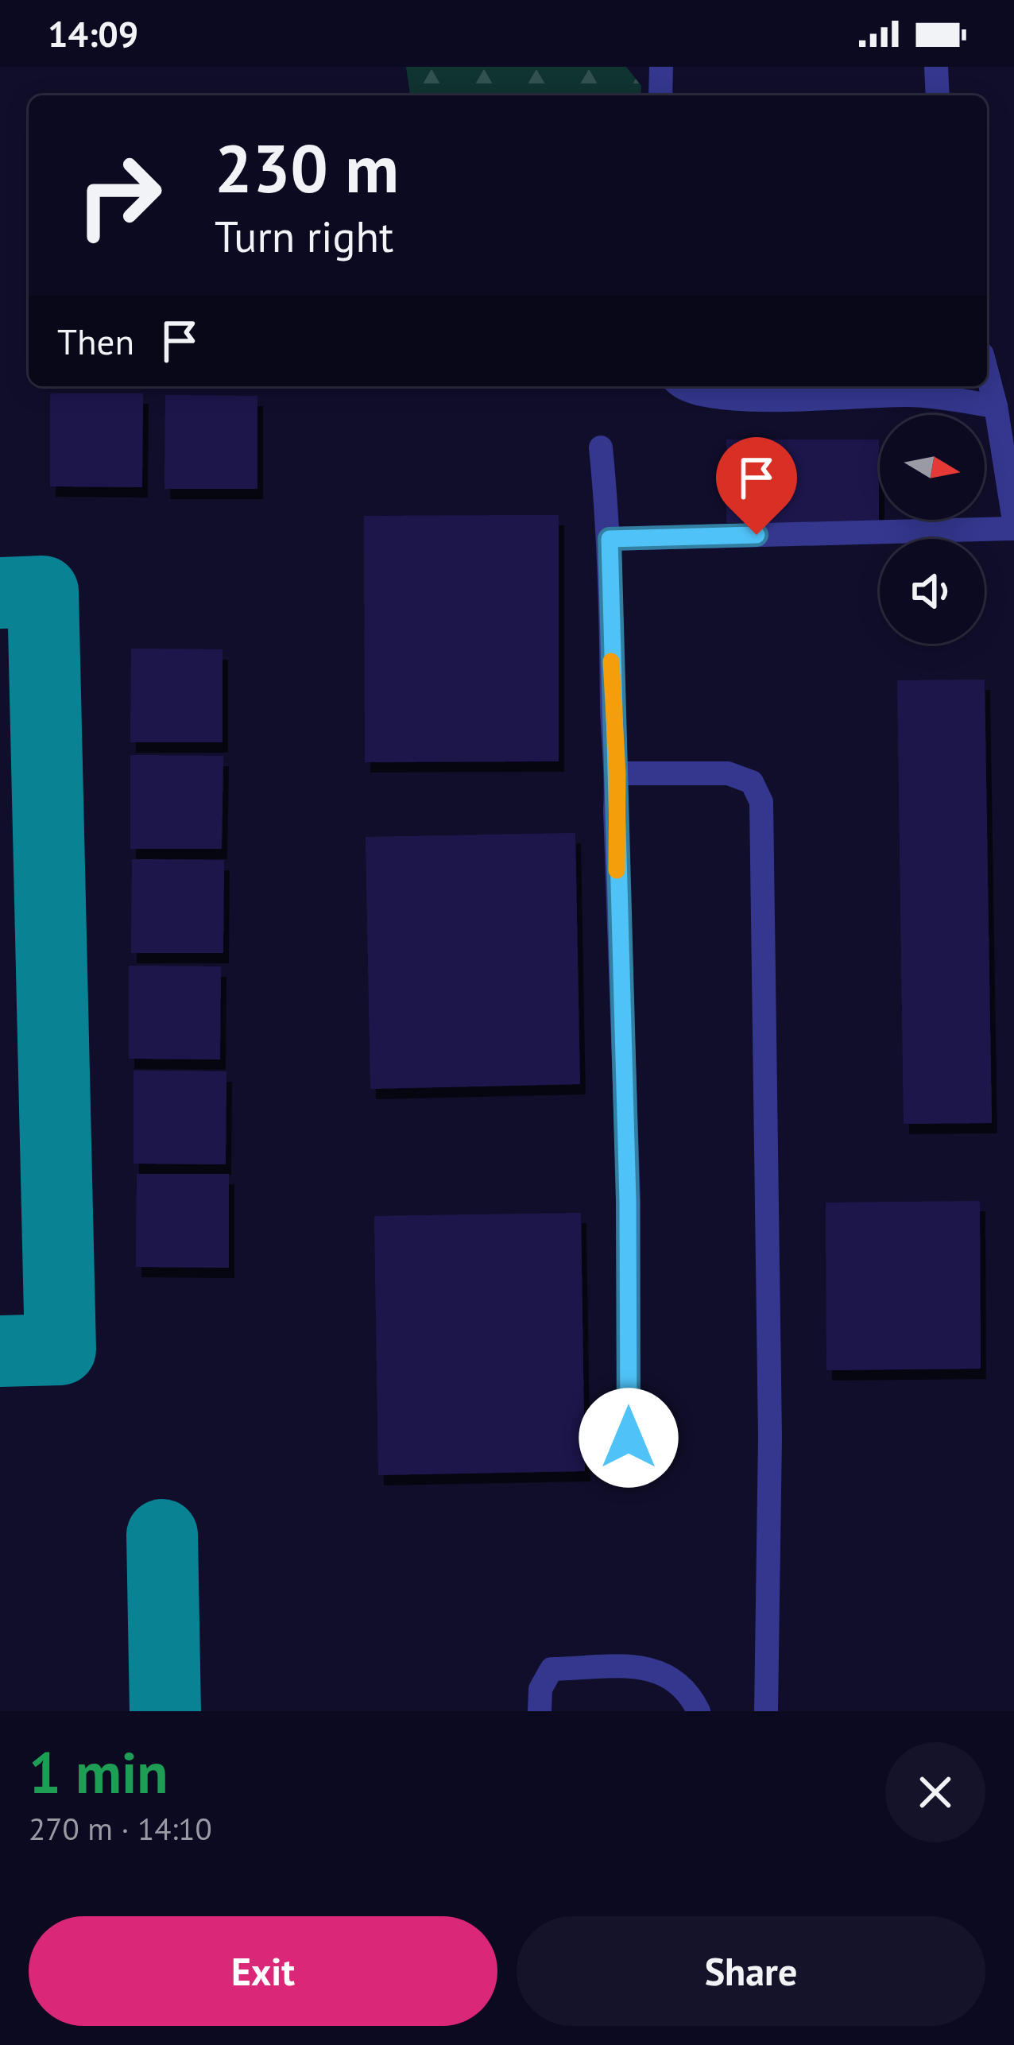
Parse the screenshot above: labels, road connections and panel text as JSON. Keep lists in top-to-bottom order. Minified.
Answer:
{"north":"right","page":{"status":"14:09","turn":["230 m","Turn right"],"then":"Then","heading":["1 min","270 m · 14:10"],"buttons":["Exit","Share"]}}
